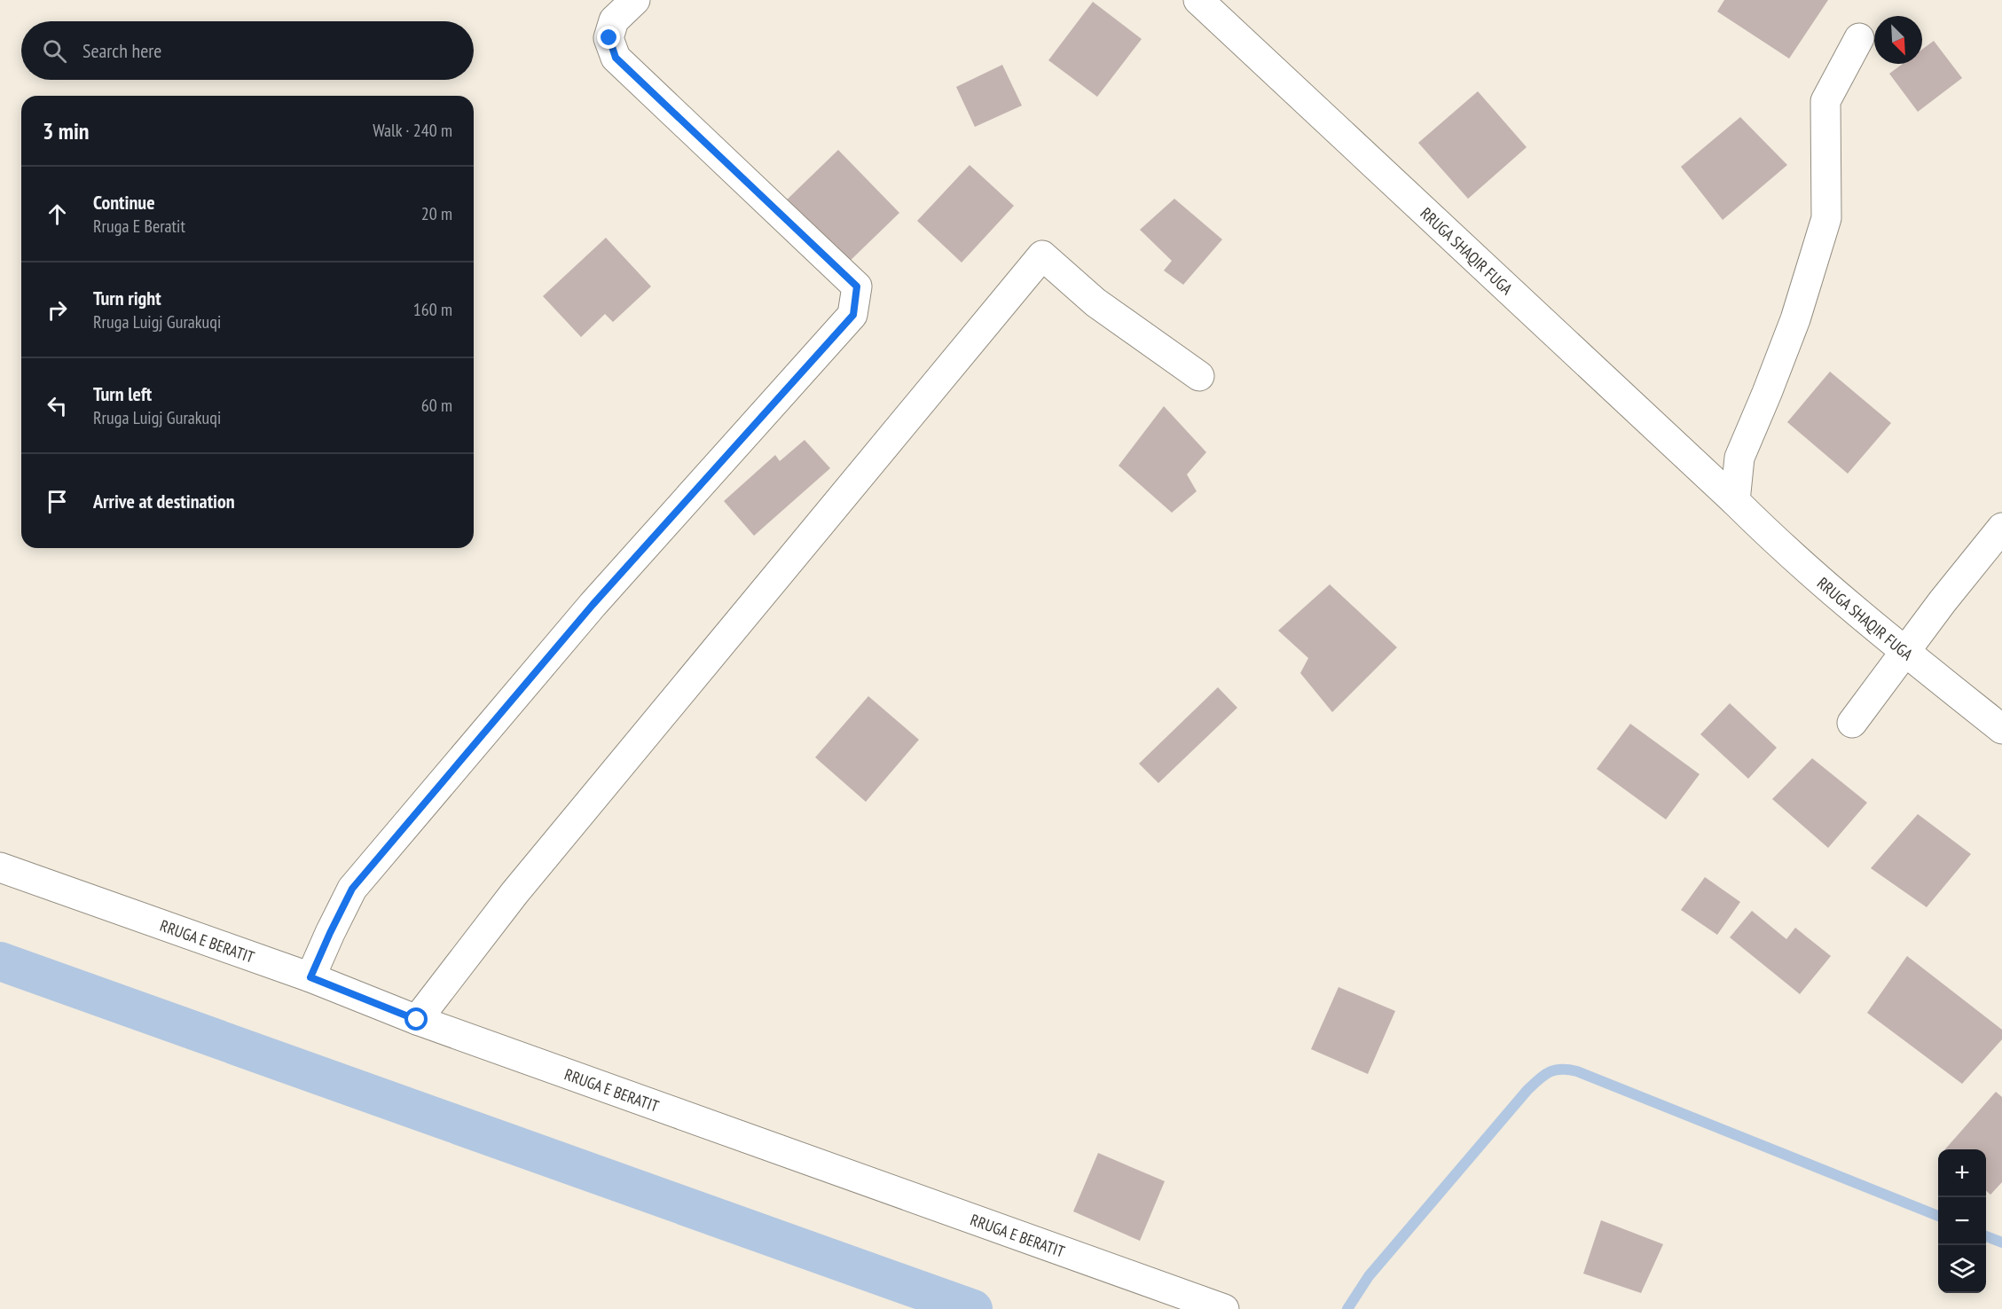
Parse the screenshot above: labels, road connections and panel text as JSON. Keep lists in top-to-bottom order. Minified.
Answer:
{"streets":{"street":["RRUGA SHAQIR FUGA","RRUGA E BERATIT"]},"north":"bottom right","page":{"search":"Search here","heading":["3 min","Walk · 240 m"],"list":[["Continue","Rruga E Beratit","20 m"],["Turn right","Rruga Luigj Gurakuqi","160 m"],["Turn left","Rruga Luigj Gurakuqi","60 m"],"Arrive at destination"],"map_buttons":["+","−"]}}
